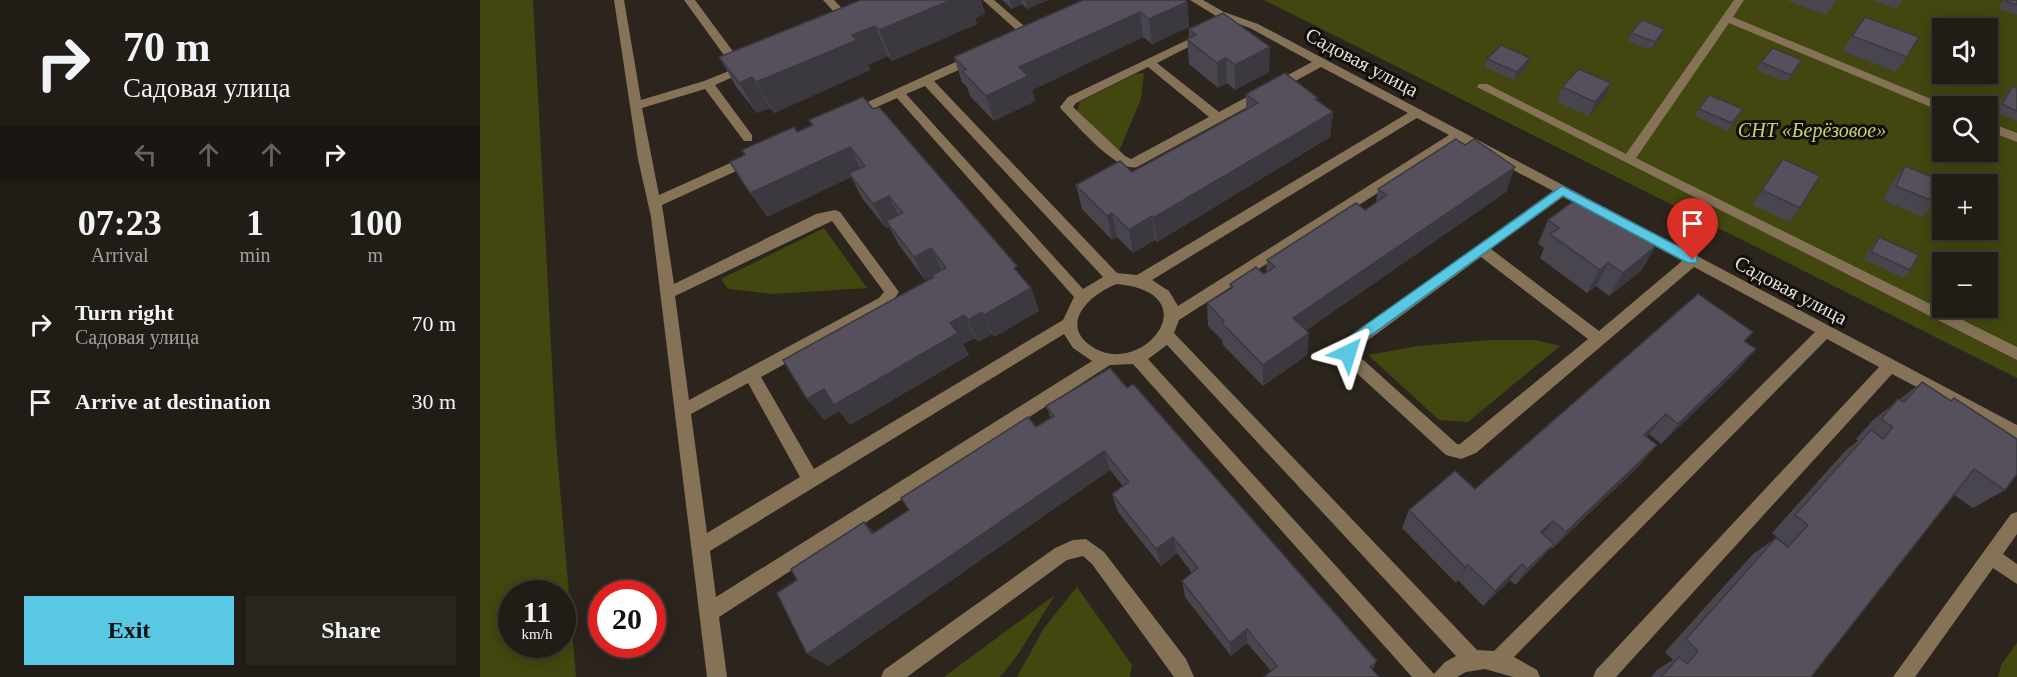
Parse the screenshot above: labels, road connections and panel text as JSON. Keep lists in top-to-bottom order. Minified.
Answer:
{"streets":{"street":["Садовая улица"]},"parks":["СНТ «Берёзовое»"],"page":{"turn":["70 m","Садовая улица"],"map_buttons":["+","−"],"eta":["07:23","Arrival","1","min","100","m"],"list":[{"name":"Turn right","note":"Садовая улица","value":"70 m"},{"name":"Arrive at destination","value":"30 m"}],"speed":"11 km/h","limit":"20","buttons":["Exit","Share"]}}
